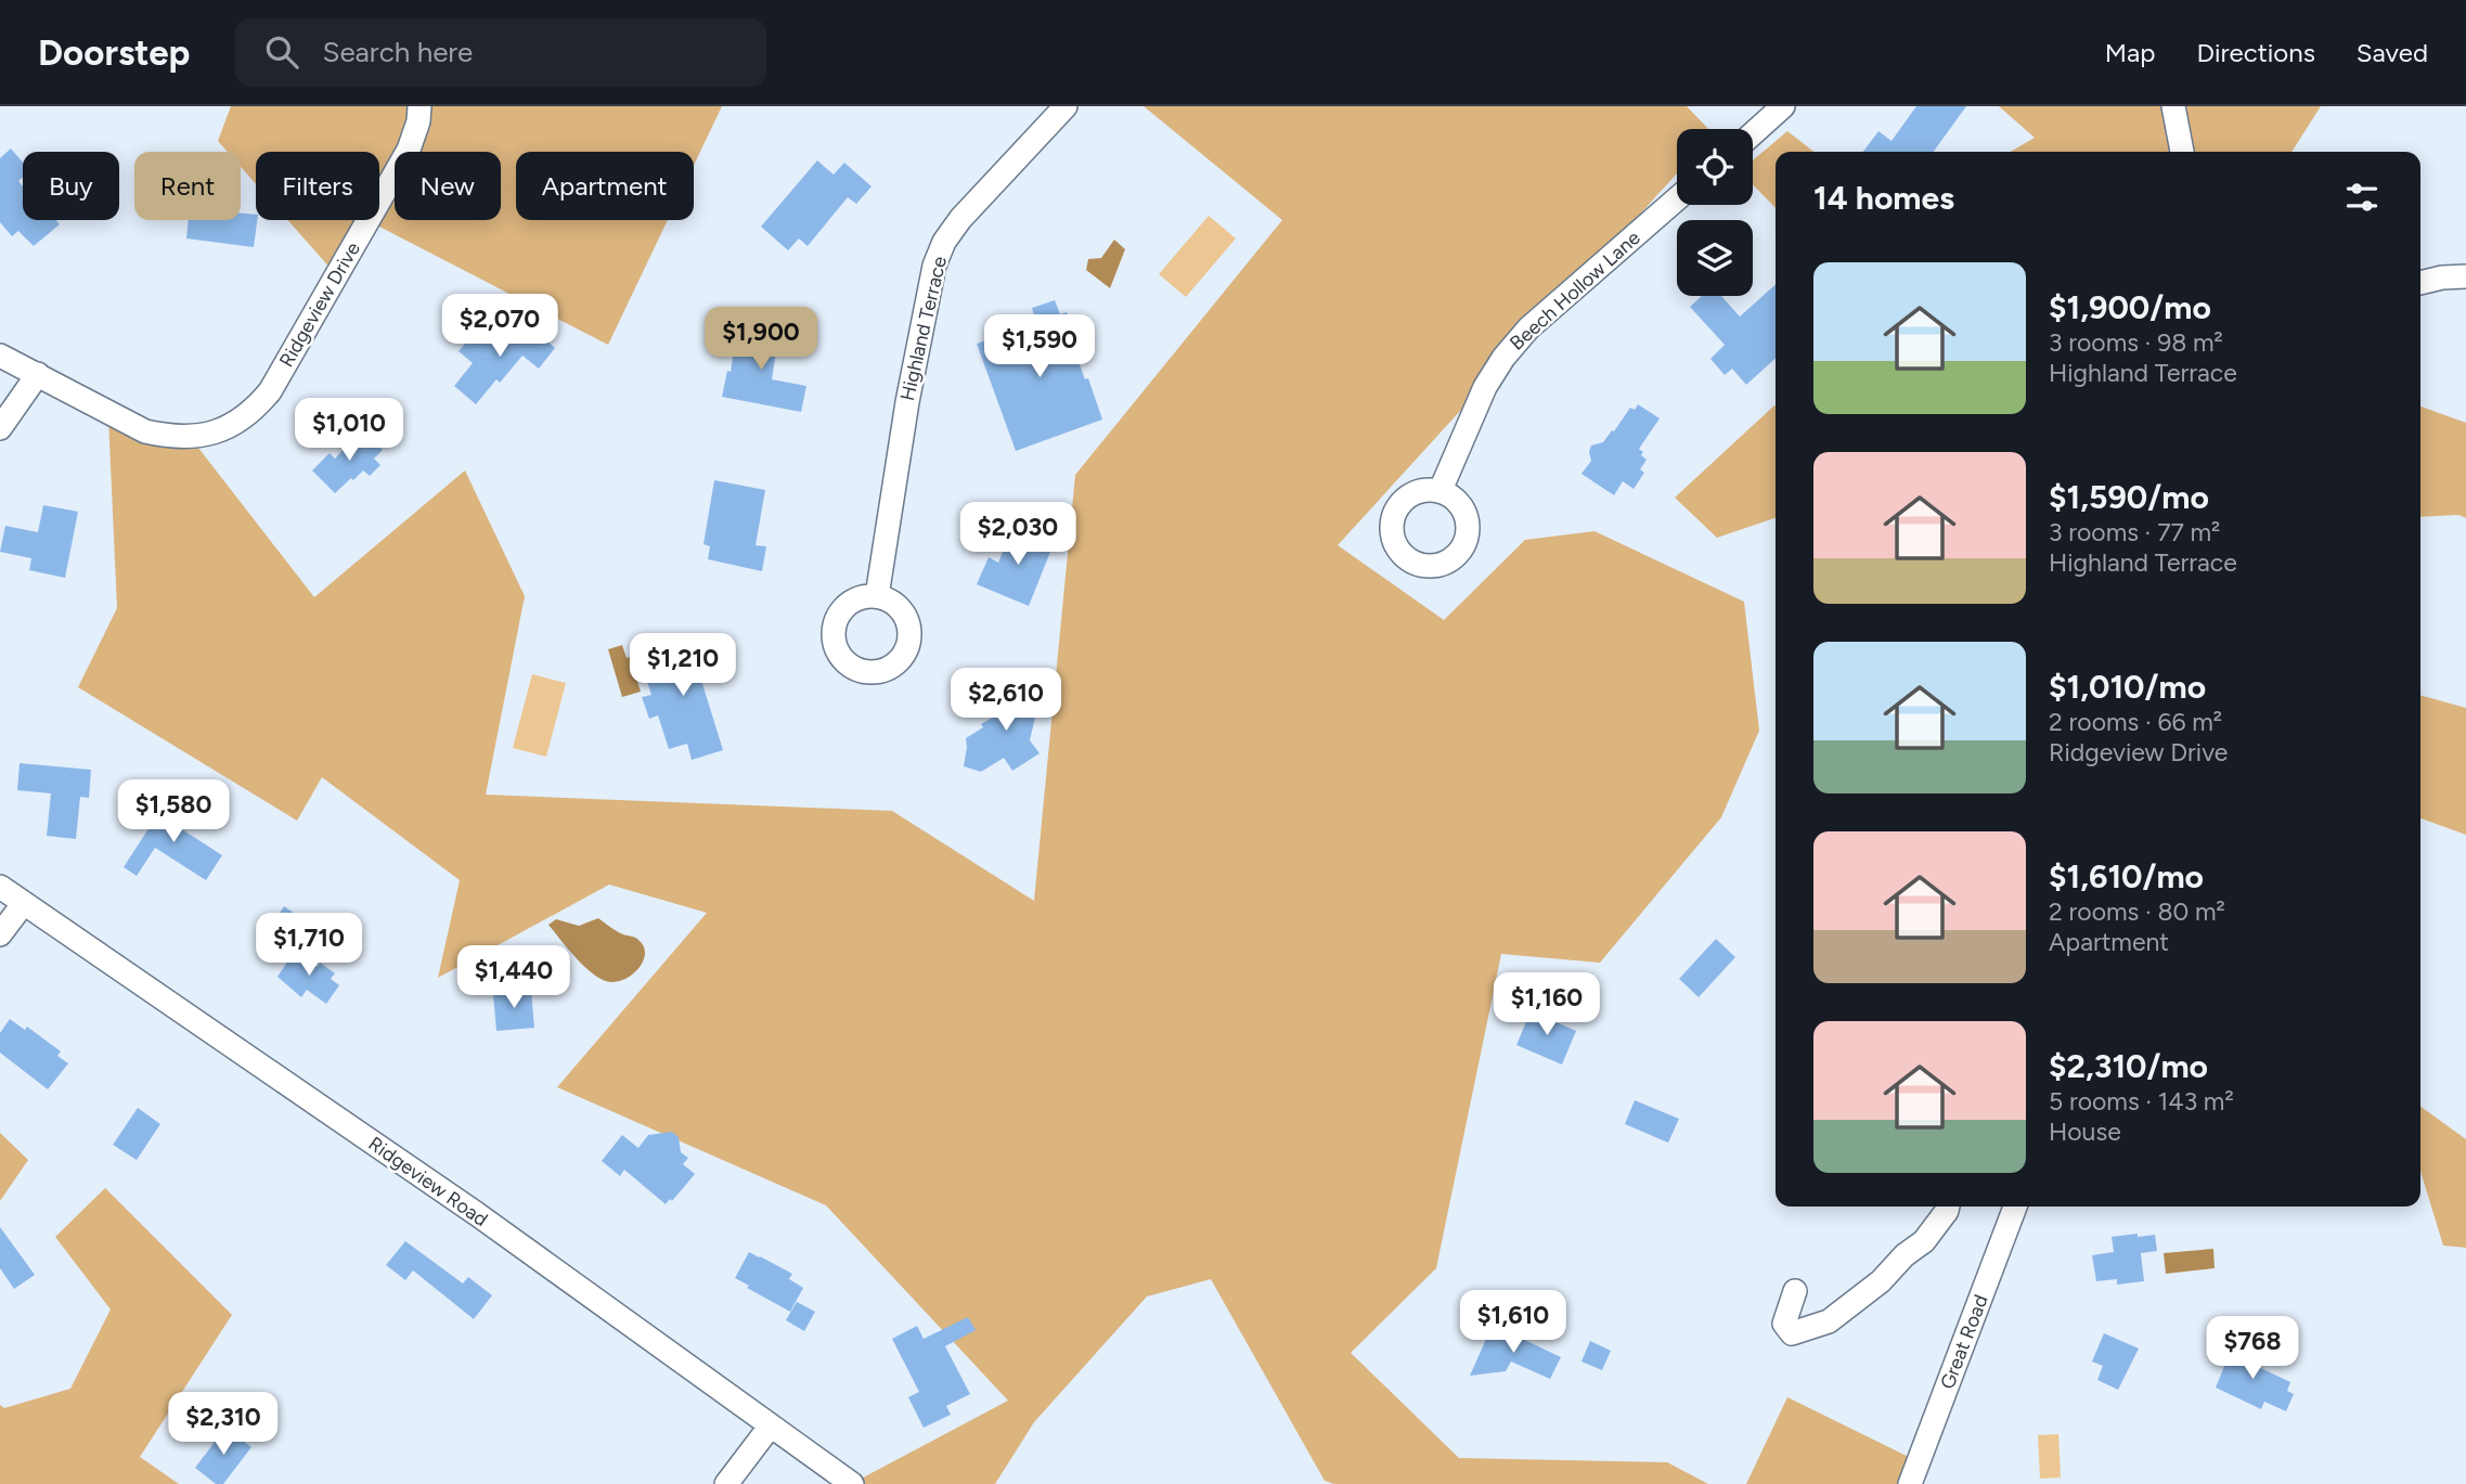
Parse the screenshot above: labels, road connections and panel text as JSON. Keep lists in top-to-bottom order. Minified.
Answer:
{"streets":{"street":["Beech Hollow Lane","Ridgeview Drive","Highland Terrace","Ridgeview Road","Great Road"]},"page":{"header":"Doorstep","search":"Search here","nav":["Map","Directions","Saved"],"chip":["Buy","Rent","Filters","New","Apartment"],"heading":"14 homes","list":[{"name":"$1,900/mo","note":"3 rooms · 98 m² · Highland Terrace"},{"name":"$1,590/mo","note":"3 rooms · 77 m² · Highland Terrace"},{"name":"$1,010/mo","note":"2 rooms · 66 m² · Ridgeview Drive"},{"name":"$1,610/mo","note":"2 rooms · 80 m² · Apartment"},{"name":"$2,310/mo","note":"5 rooms · 143 m² · House"}],"price":["$2,070","$1,900","$1,590","$1,010","$2,030","$1,210","$2,610","$1,580","$1,710","$1,440","$1,160","$1,610","$768","$2,310"]}}
